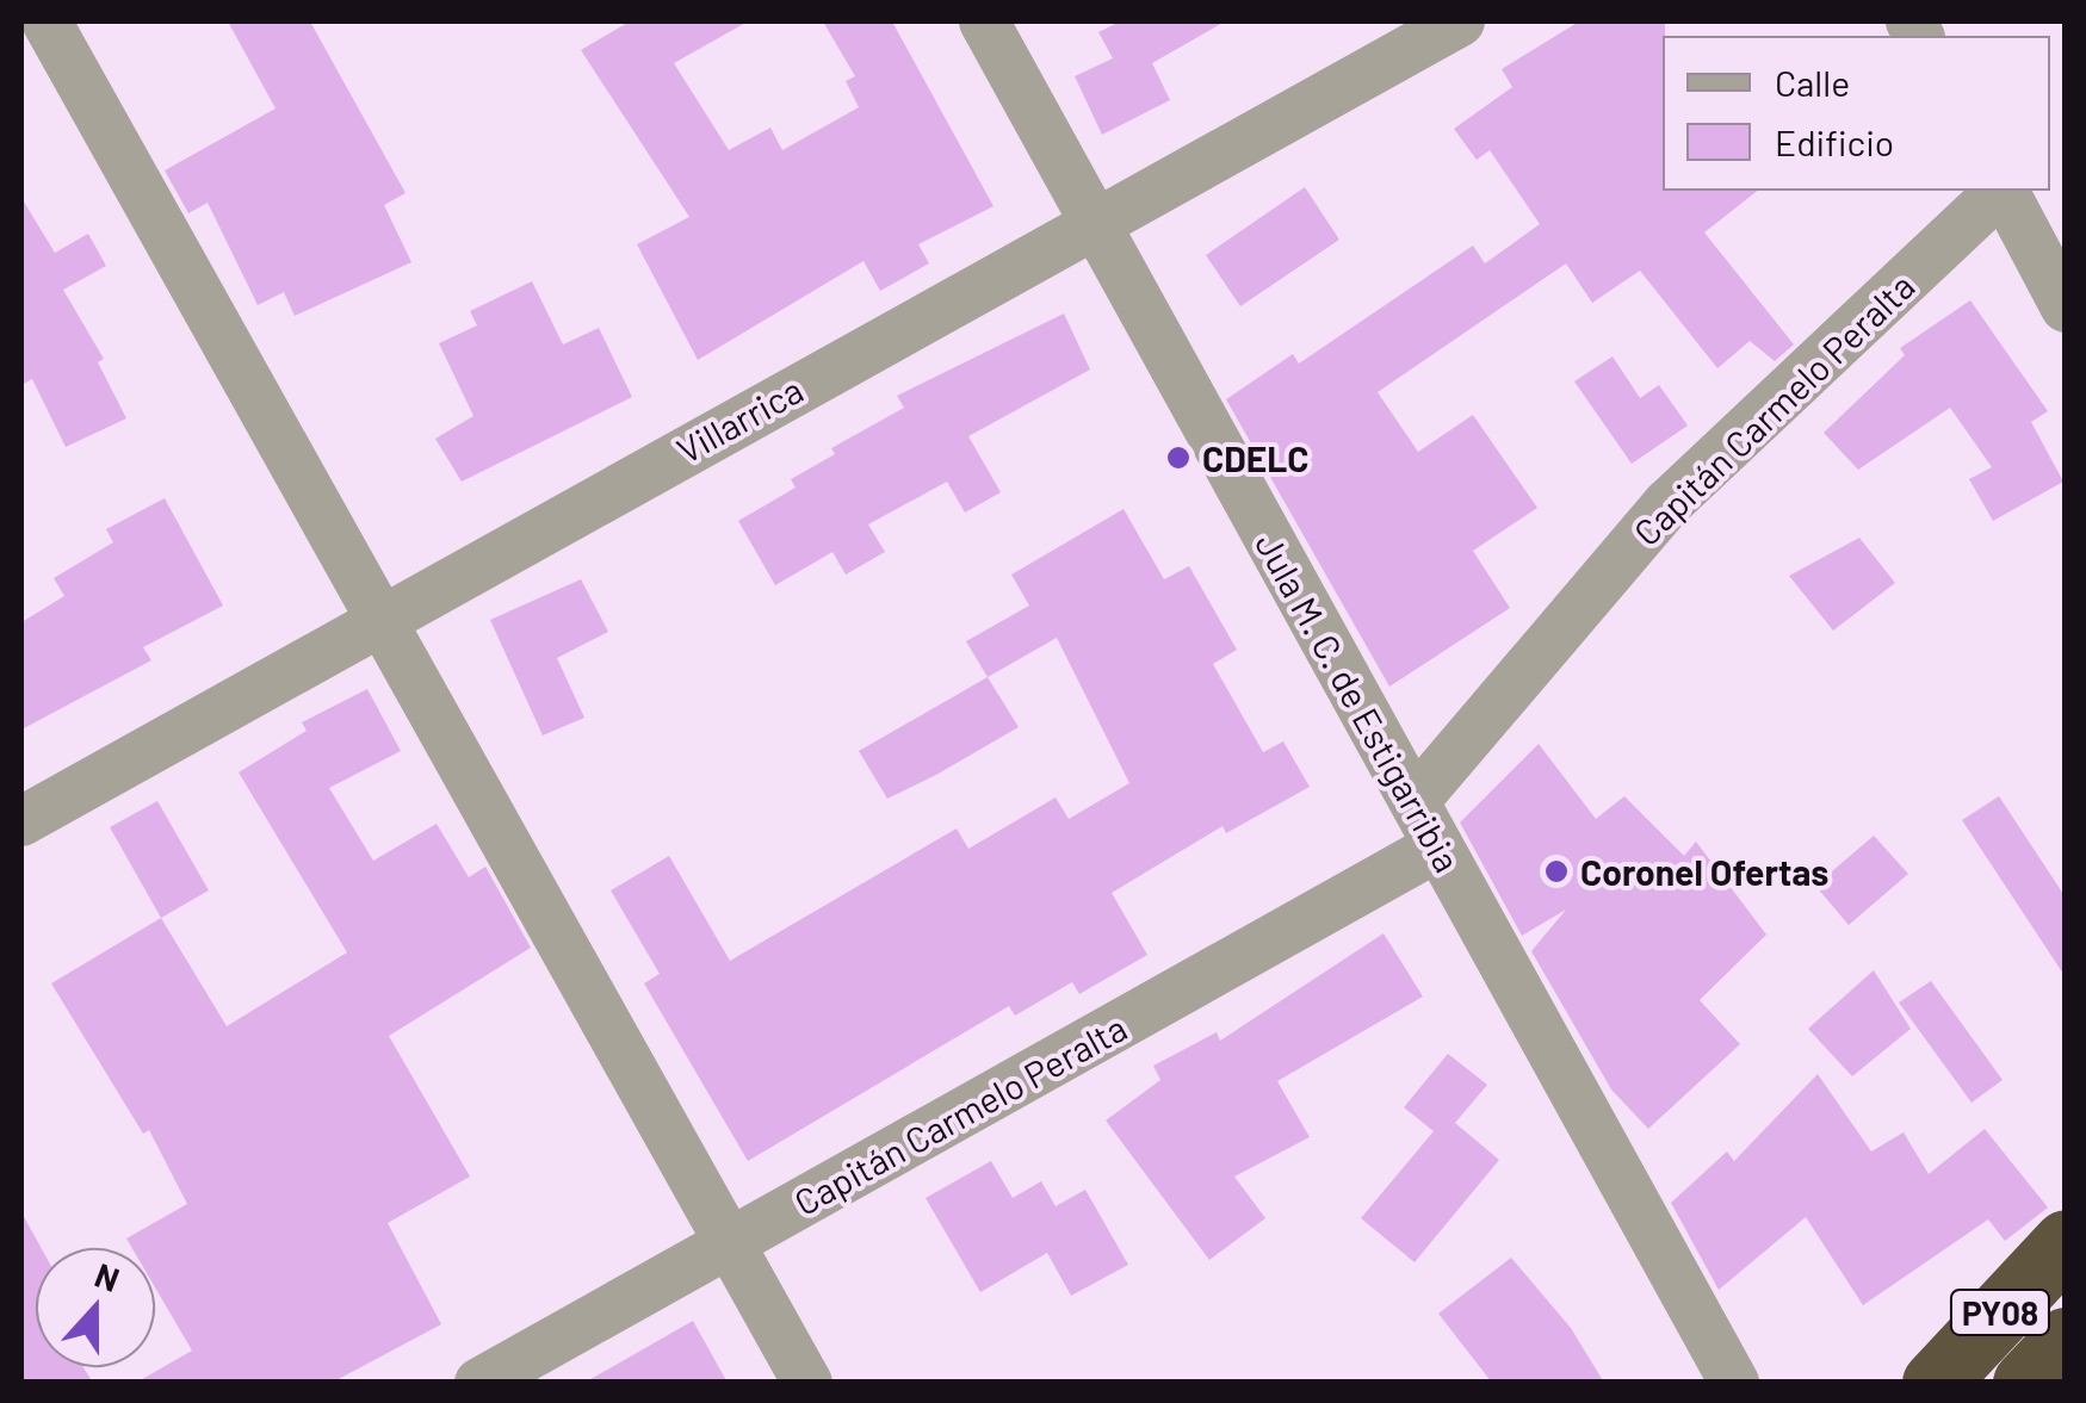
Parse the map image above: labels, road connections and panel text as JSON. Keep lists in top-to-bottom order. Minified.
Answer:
{"streets":{"highway":["PY08"],"street":["Capitán Carmelo Peralta","Villarrica","Jula M. C. de Estigarribia"]},"crossings":[["Capitán Carmelo Peralta","Jula M. C. de Estigarribia"],["Villarrica","Jula M. C. de Estigarribia"]],"places":["CDELC","Coronel Ofertas"],"legend":["Calle","Edificio"],"north":"top"}
